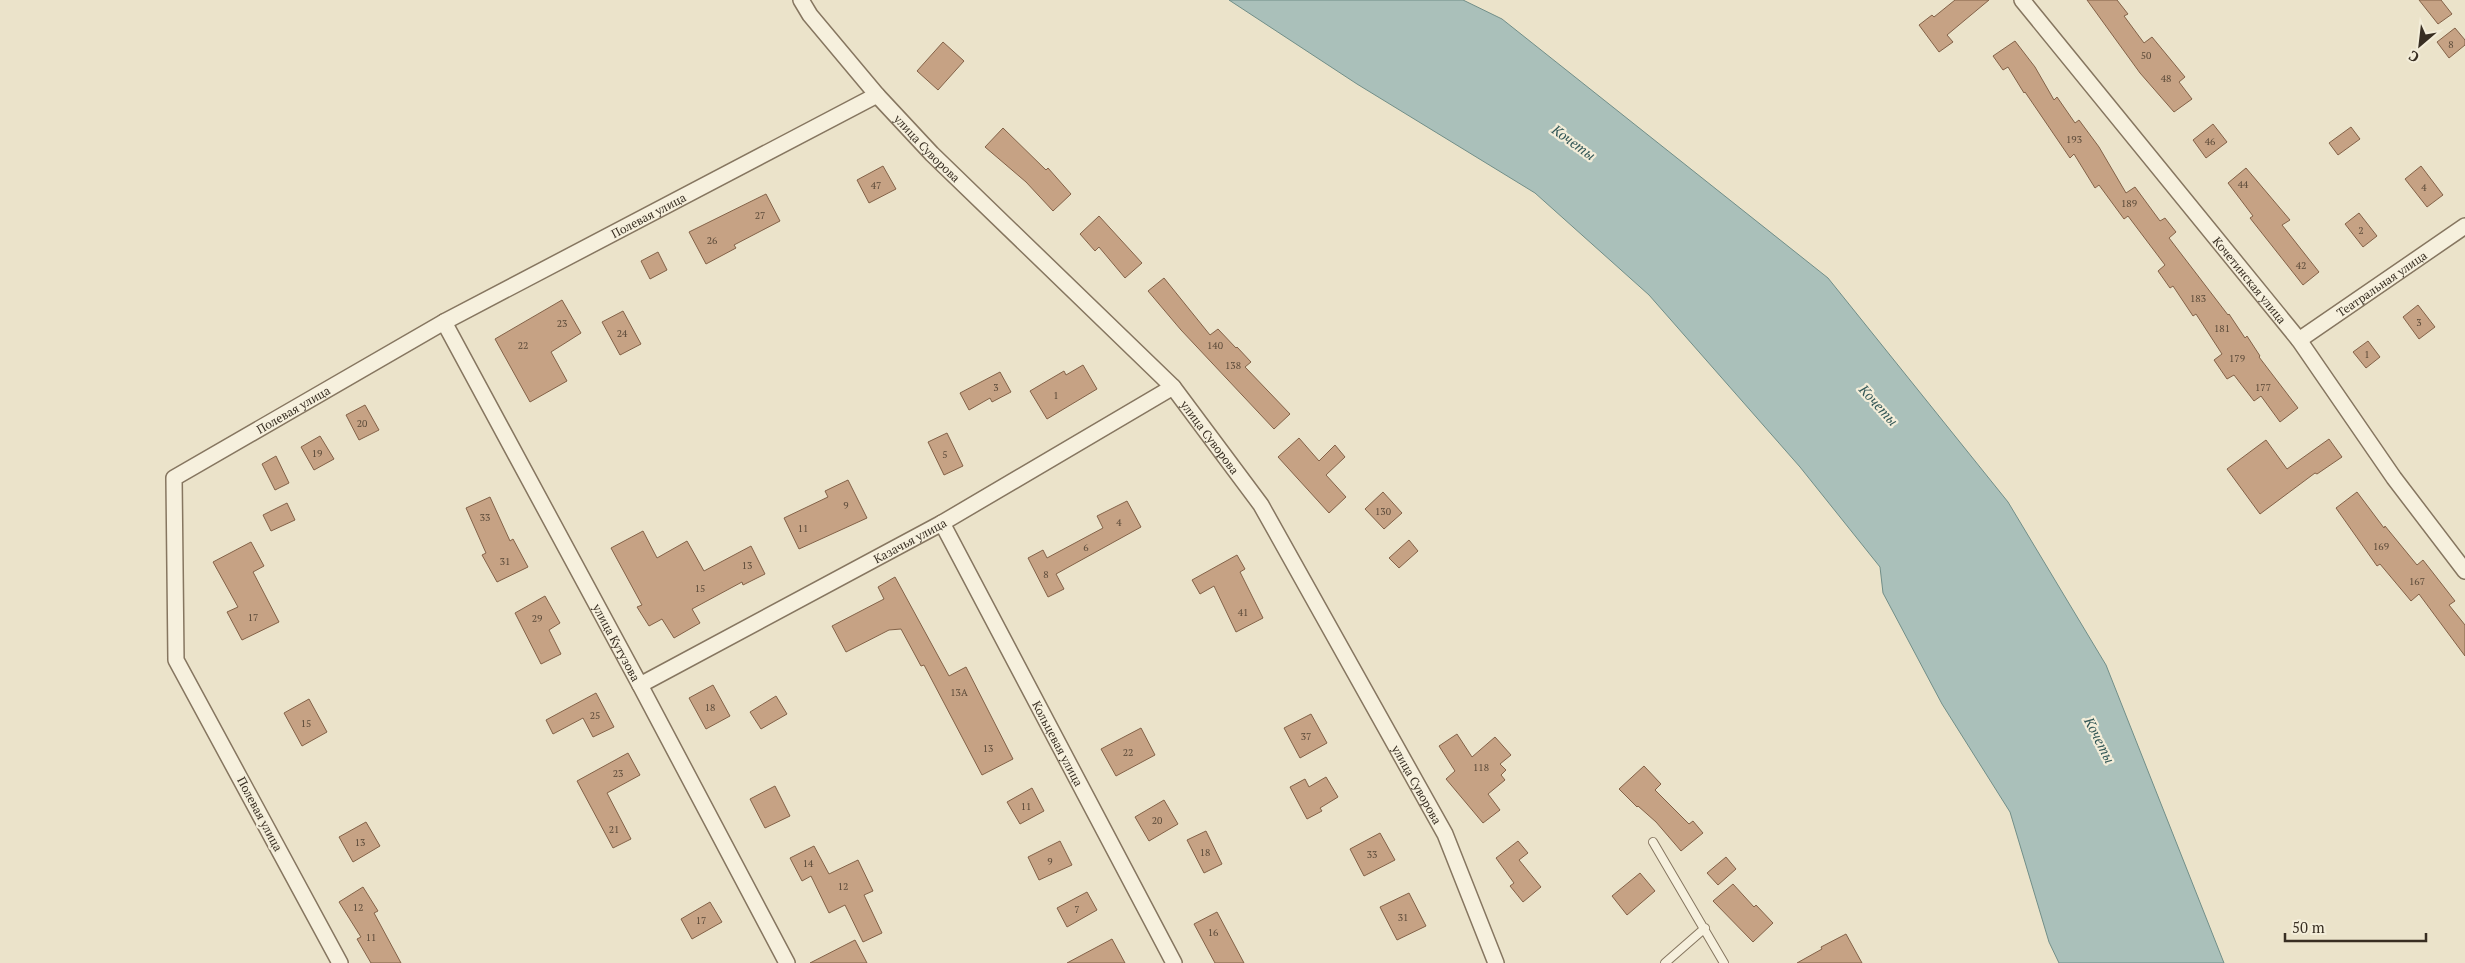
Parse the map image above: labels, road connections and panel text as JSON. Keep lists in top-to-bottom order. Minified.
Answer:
{"streets":{"street":["улица Суворова","Полевая улица","Кочетинская улица","Театральная улица","Казачья улица","улица Кутузова","Кольцевая улица"]},"crossings":[["улица Суворова","Полевая улица"],["улица Суворова","Казачья улица"],["Полевая улица","улица Кутузова"],["Кочетинская улица","Театральная улица"],["Казачья улица","улица Кутузова"],["Казачья улица","Кольцевая улица"]],"water":["Кочеты"],"house_numbers":["8","50","48","193","46","44","47","4","189","27","2","26","42","183","3","23","181","24","22","140","1","179","138","3","177","1","20","19","5","9","130","33","4","11","169","6","31","13","8","167","15","41","17","29","13А","18","25","15","37","13","22","118","23","11","20","21","13","18","33","9","14","12","12","7","31","17","16","11"],"scale_bar":"50 m","north":"bottom left"}
